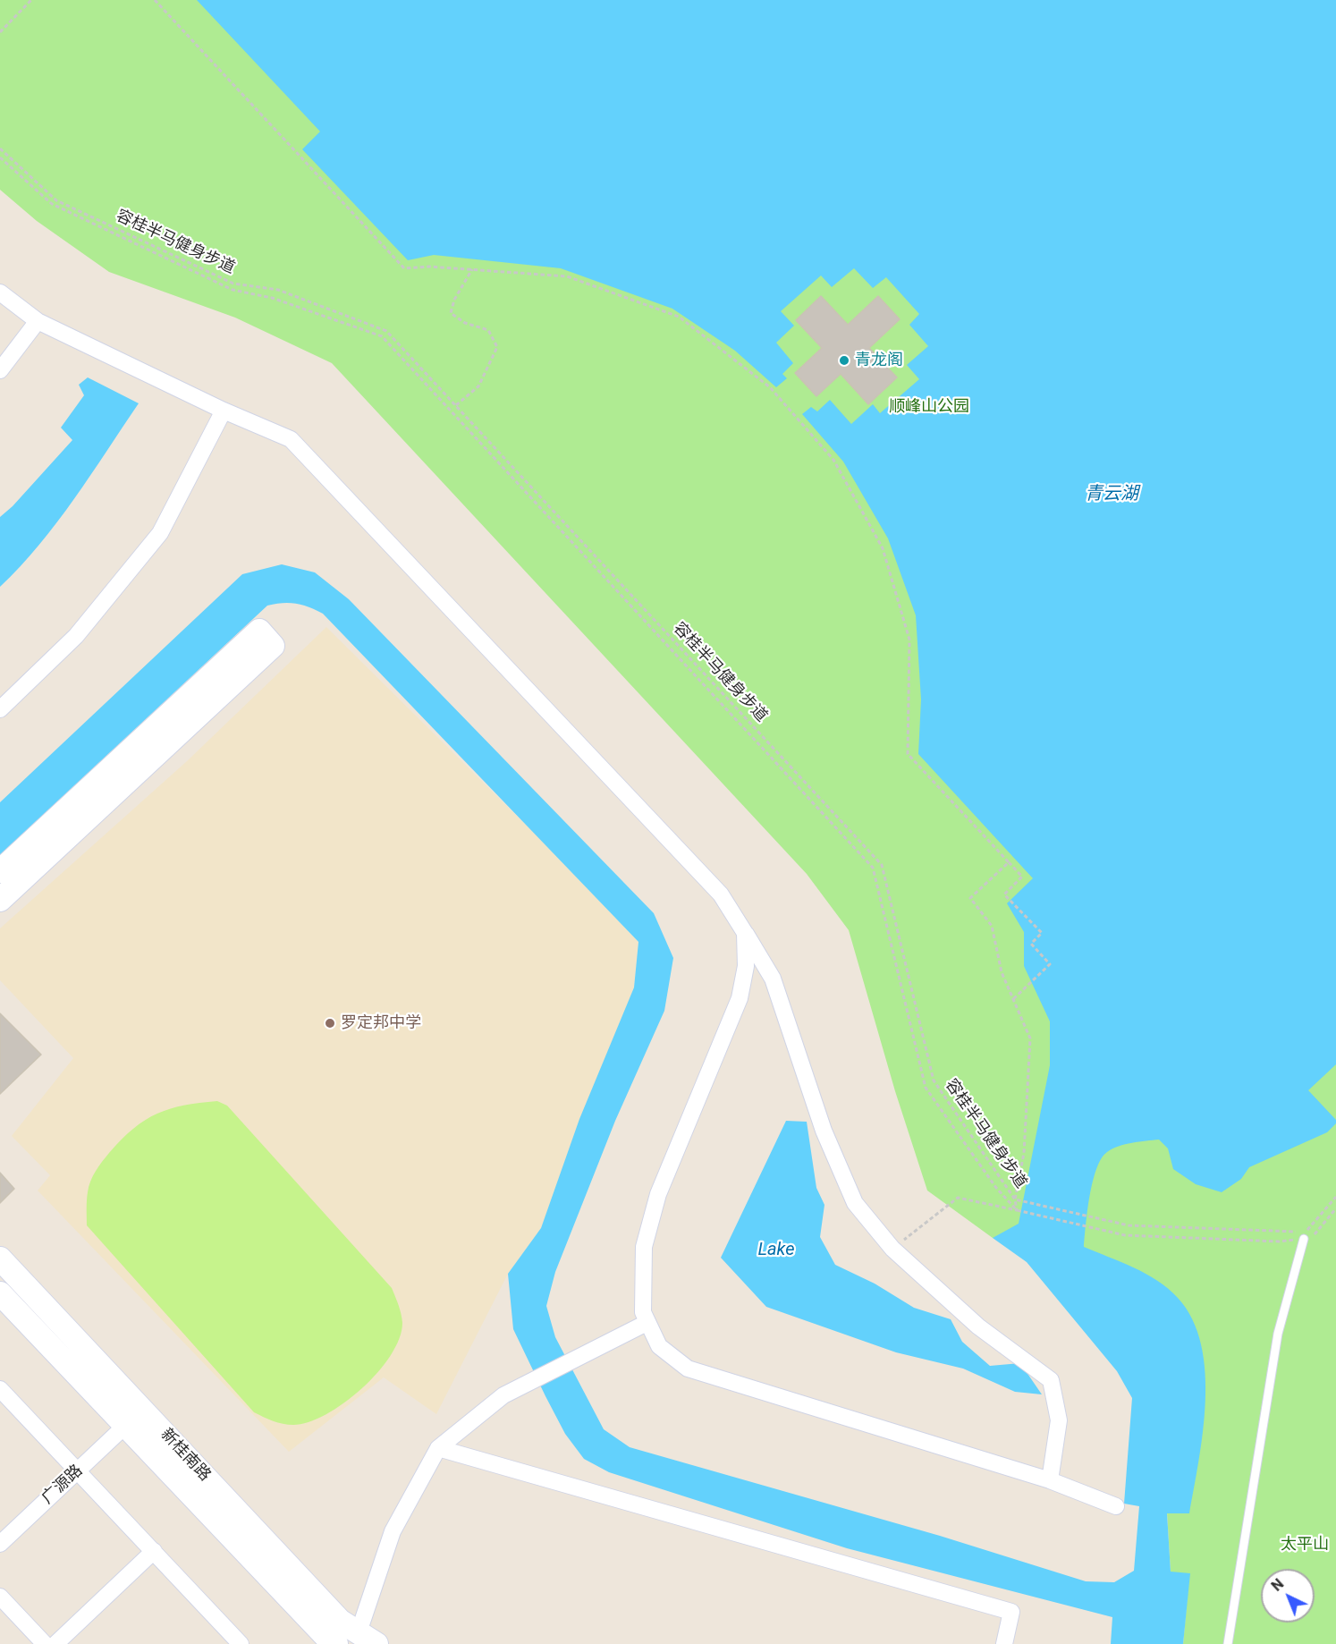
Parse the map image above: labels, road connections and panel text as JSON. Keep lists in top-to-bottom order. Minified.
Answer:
{"streets":{"main road":["新桂南路"],"street":["广源路"],"path":["容桂半马健身步道"]},"crossings":[["新桂南路","广源路"]],"water":["青云湖","Lake"],"parks":["顺峰山公园","太平山"],"places":["青龙阁","罗定邦中学"],"north":"top left"}
